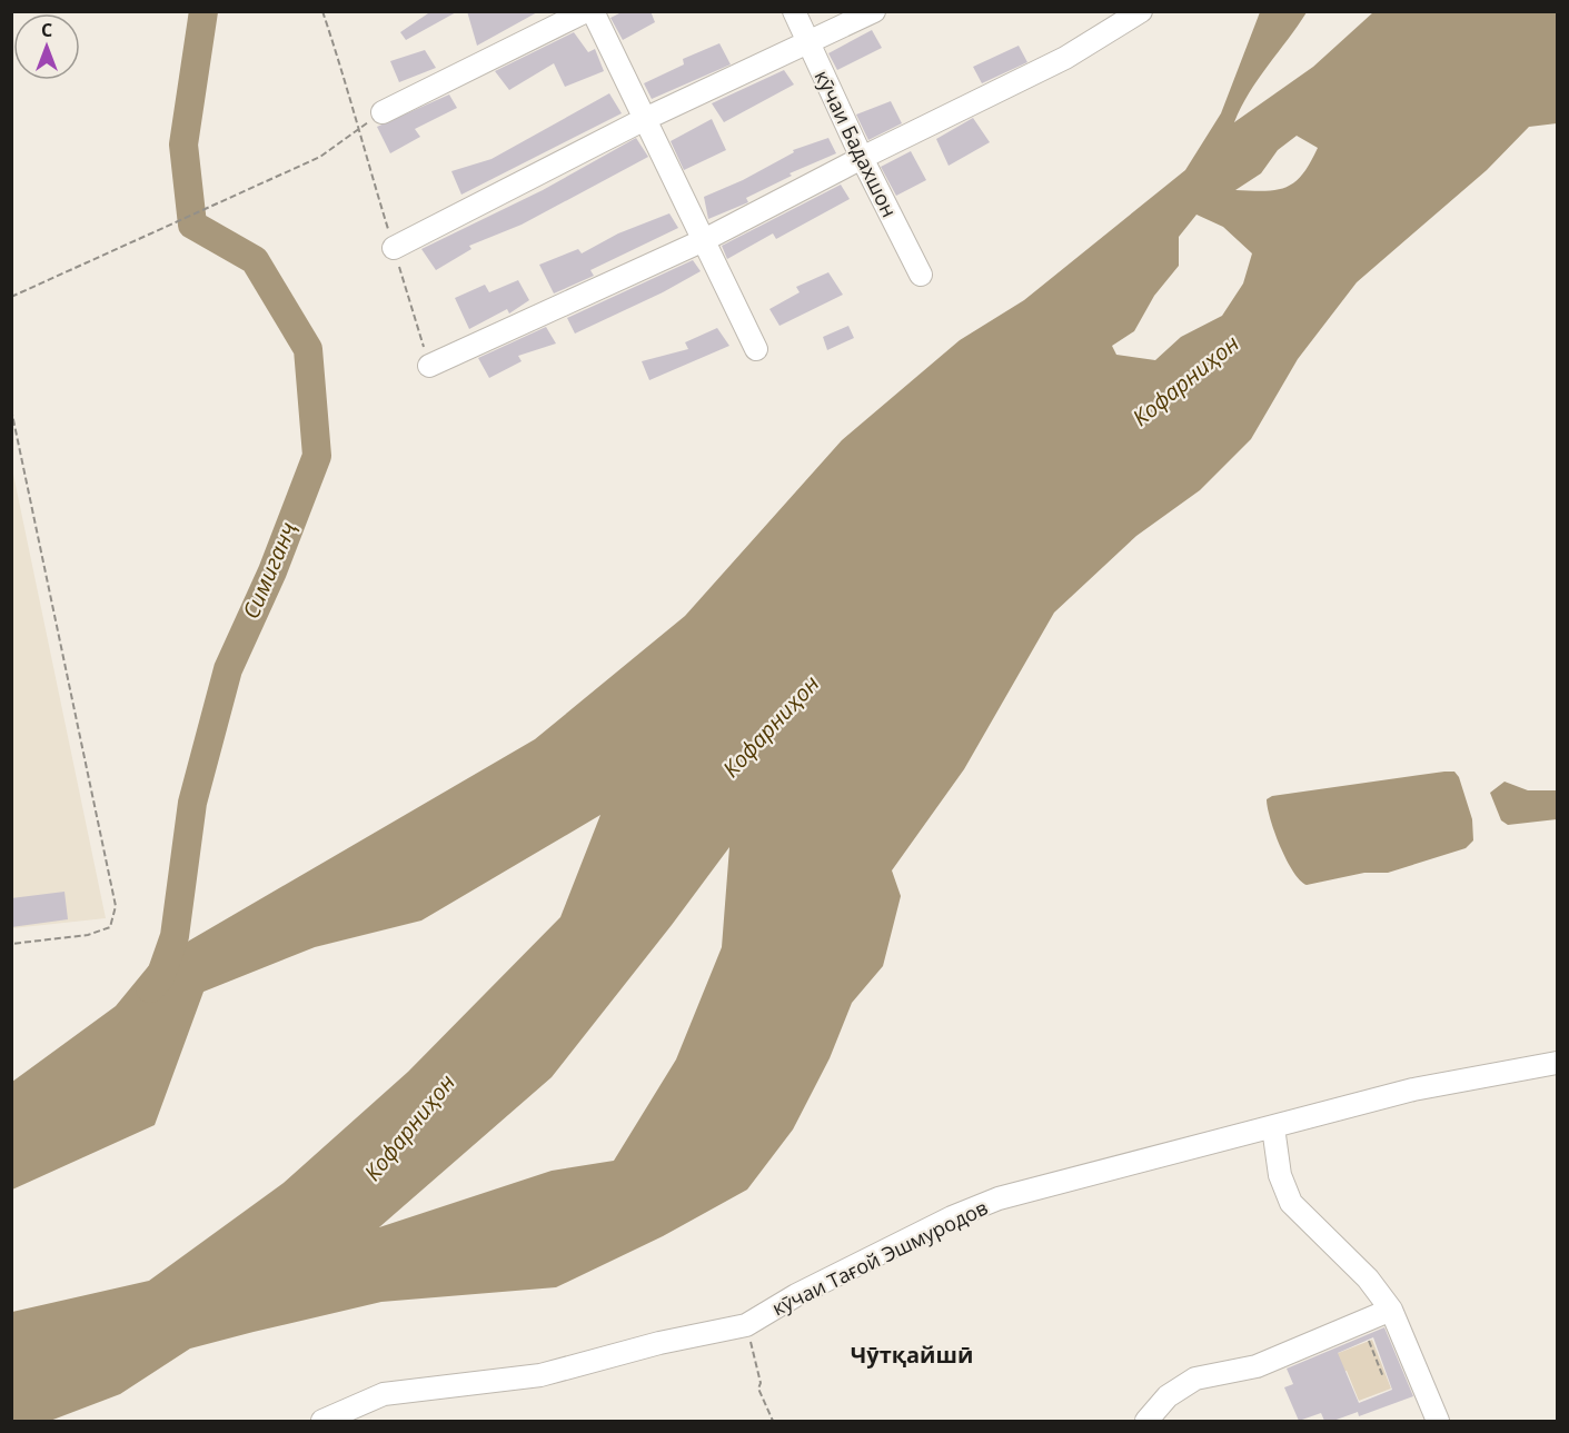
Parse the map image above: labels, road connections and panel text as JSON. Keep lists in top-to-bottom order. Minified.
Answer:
{"streets":{"street":["кӯчаи Бадахшон","кӯчаи Тағой Эшмуродов"]},"districts":["Чӯтқайшӣ"],"water":["Кофарниҳон","Симиганҷ"],"north":"top"}
